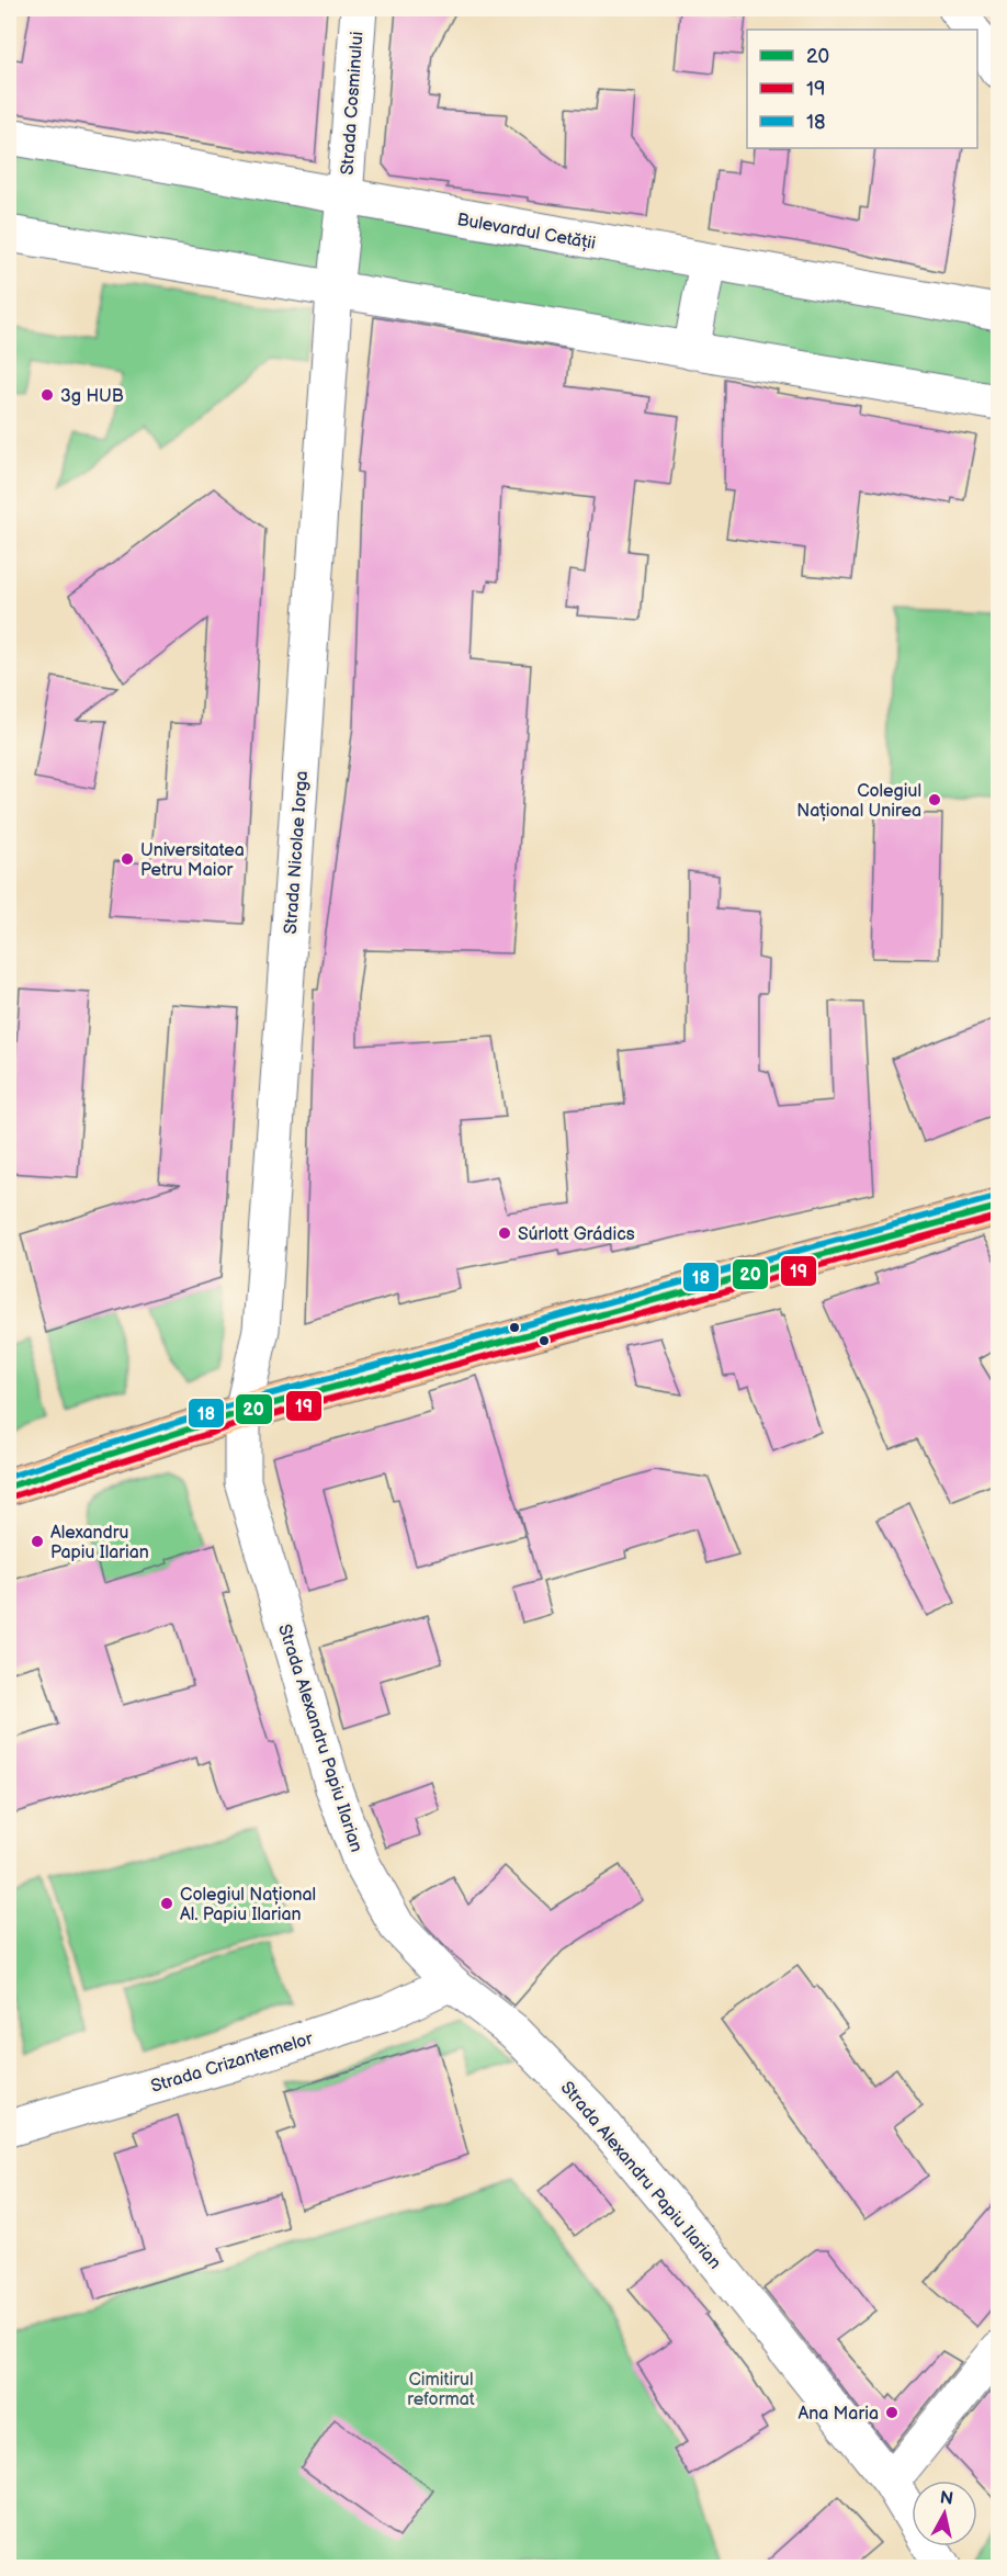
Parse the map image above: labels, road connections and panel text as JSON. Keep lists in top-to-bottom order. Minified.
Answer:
{"streets":{"street":["Strada Cosminului","Bulevardul Cetății","Strada Nicolae Iorga","Strada Alexandru Papiu Ilarian","Strada Crizantemelor"]},"crossings":[["Strada Cosminului","Bulevardul Cetății"],["Strada Nicolae Iorga","Strada Alexandru Papiu Ilarian"],["Strada Alexandru Papiu Ilarian","Strada Crizantemelor"]],"parks":["Cimitirul reformat"],"places":["3g HUB","Colegiul Național Unirea","Universitatea Petru Maior","Súrlott Grádics","Alexandru Papiu Ilarian","Colegiul Național Al. Papiu Ilarian","Ana Maria"],"lines":["transit line 18","transit line 20","transit line 19"],"legend":["20","19","18"],"north":"top"}
